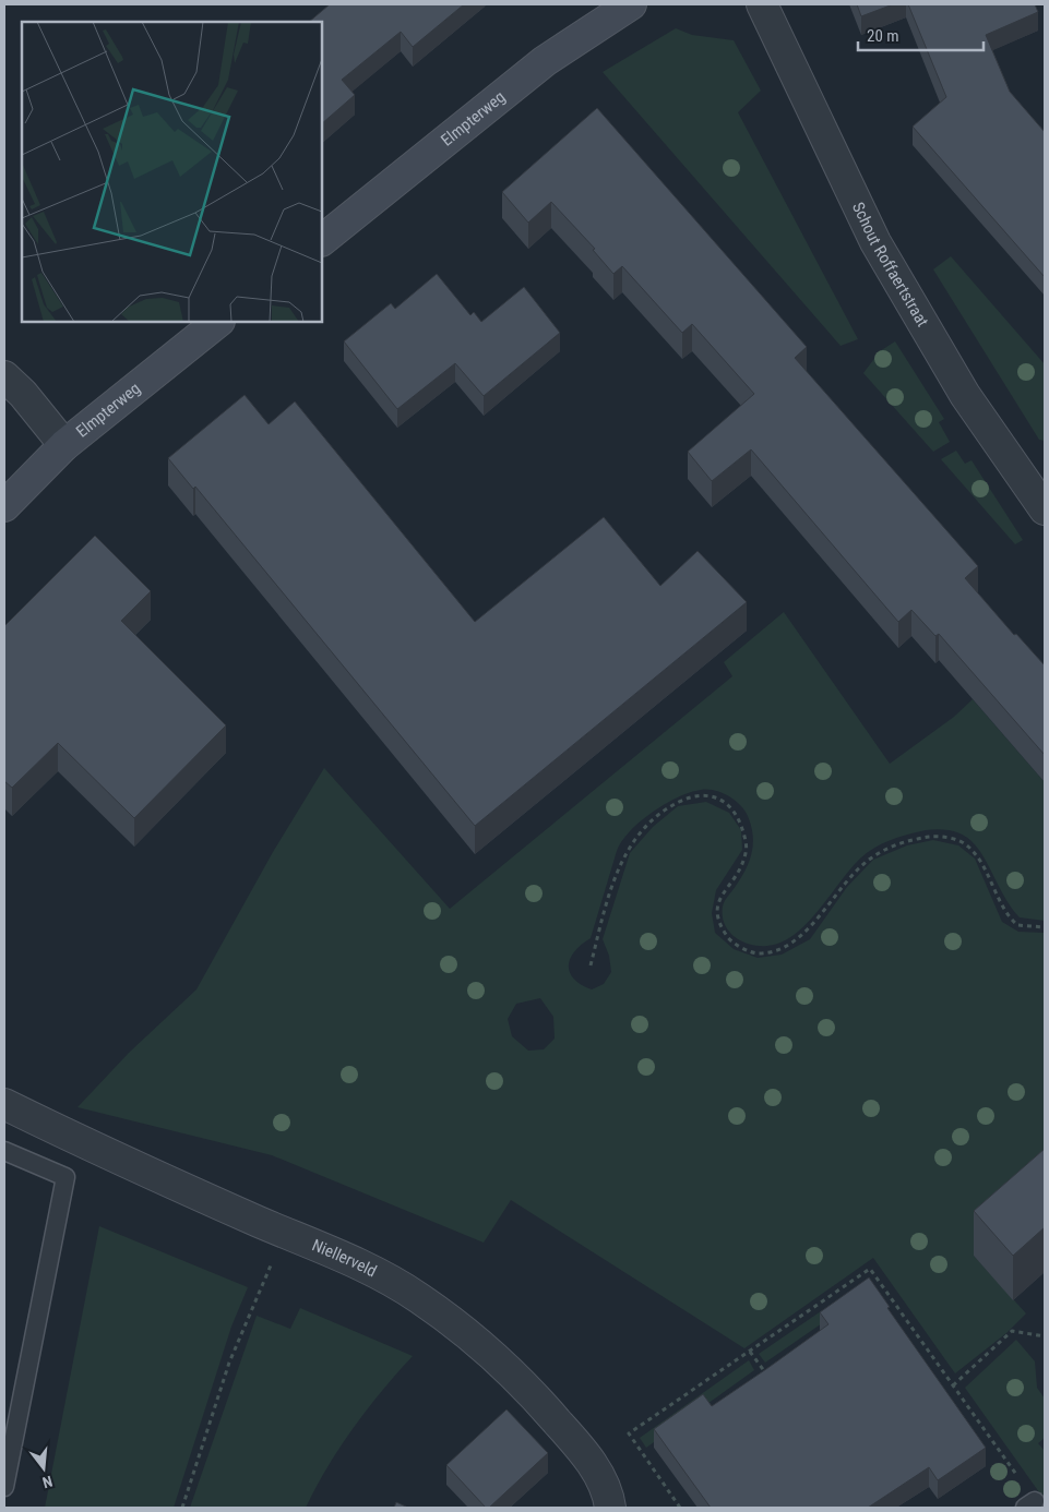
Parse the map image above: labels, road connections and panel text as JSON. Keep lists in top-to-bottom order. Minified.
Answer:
{"streets":{"street":["Elmpterweg","Schout Roffaertstraat","Niellerveld"]},"scale_bar":"20 m","north":"bottom"}
